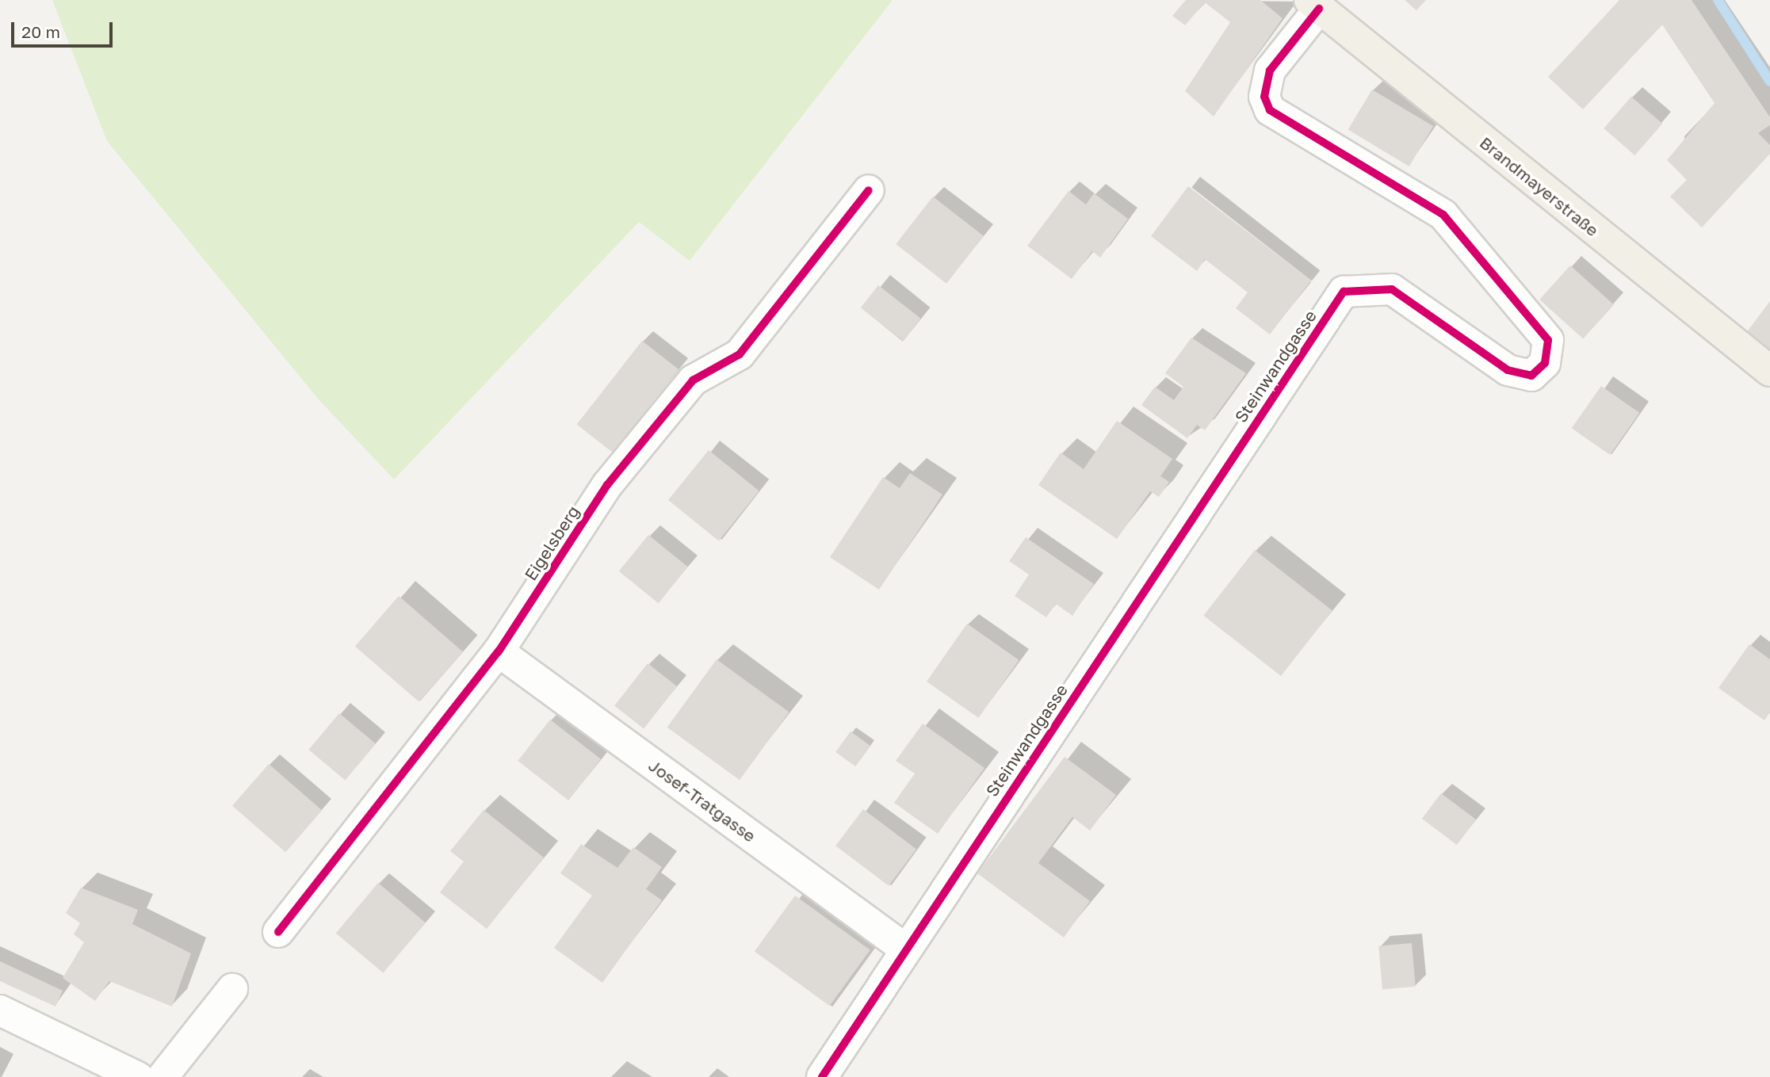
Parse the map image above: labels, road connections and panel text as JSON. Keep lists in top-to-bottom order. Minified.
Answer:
{"streets":{"main road":["Brandmayerstraße"],"street":["Steinwandgasse","Eigelsberg","Josef-Tratgasse"]},"crossings":[["Brandmayerstraße","Steinwandgasse"],["Steinwandgasse","Josef-Tratgasse"],["Eigelsberg","Josef-Tratgasse"]],"scale_bar":"20 m"}
